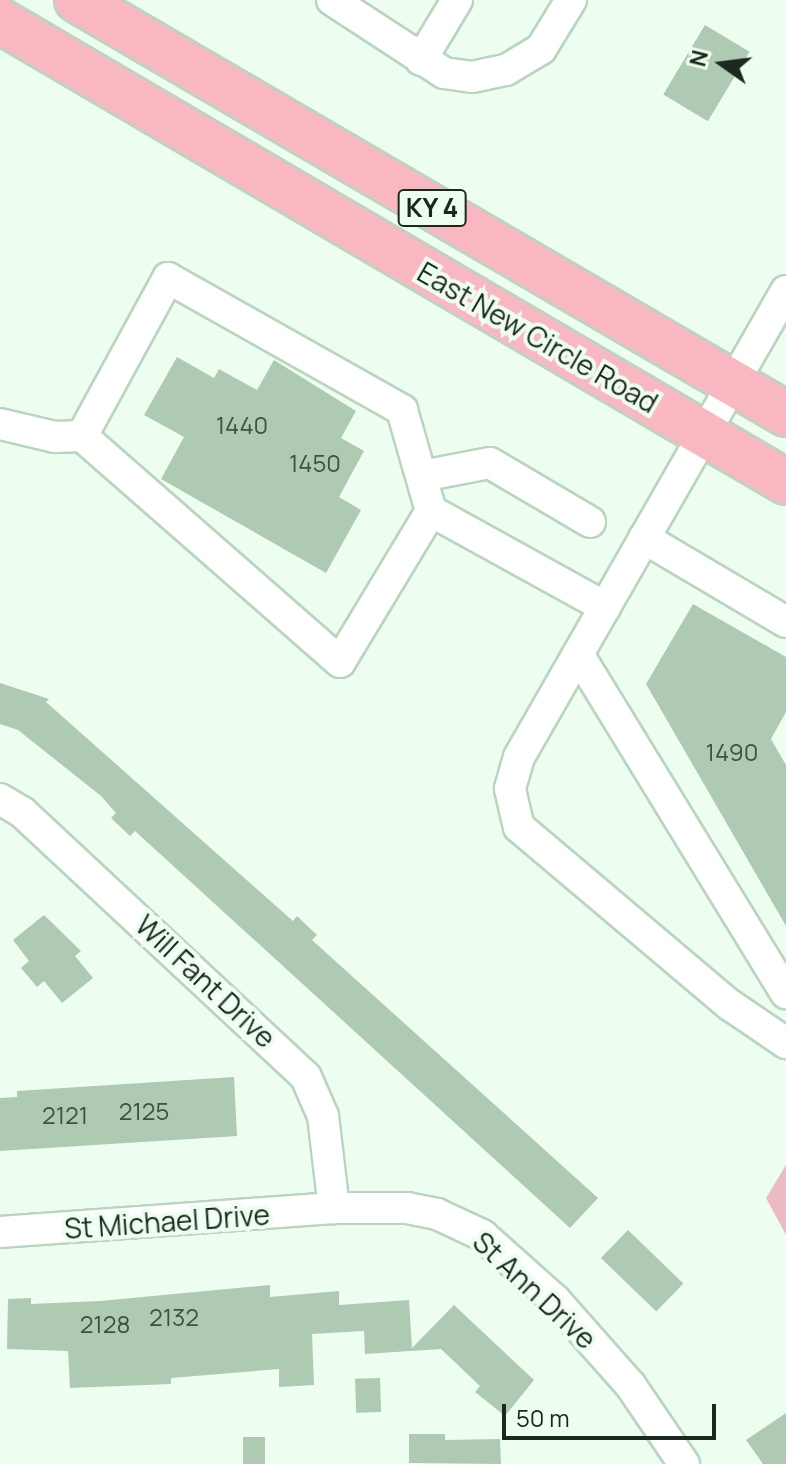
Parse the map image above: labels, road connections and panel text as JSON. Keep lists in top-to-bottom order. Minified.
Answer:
{"streets":{"highway":["KY 4","East New Circle Road"],"street":["Will Fant Drive","St Michael Drive","St Ann Drive"]},"crossings":[["Will Fant Drive","St Michael Drive"],["Will Fant Drive","St Ann Drive"],["St Michael Drive","St Ann Drive"]],"house_numbers":["1440","1450","1490","2125","2121","2132","2128"],"scale_bar":"50 m","north":"left"}
